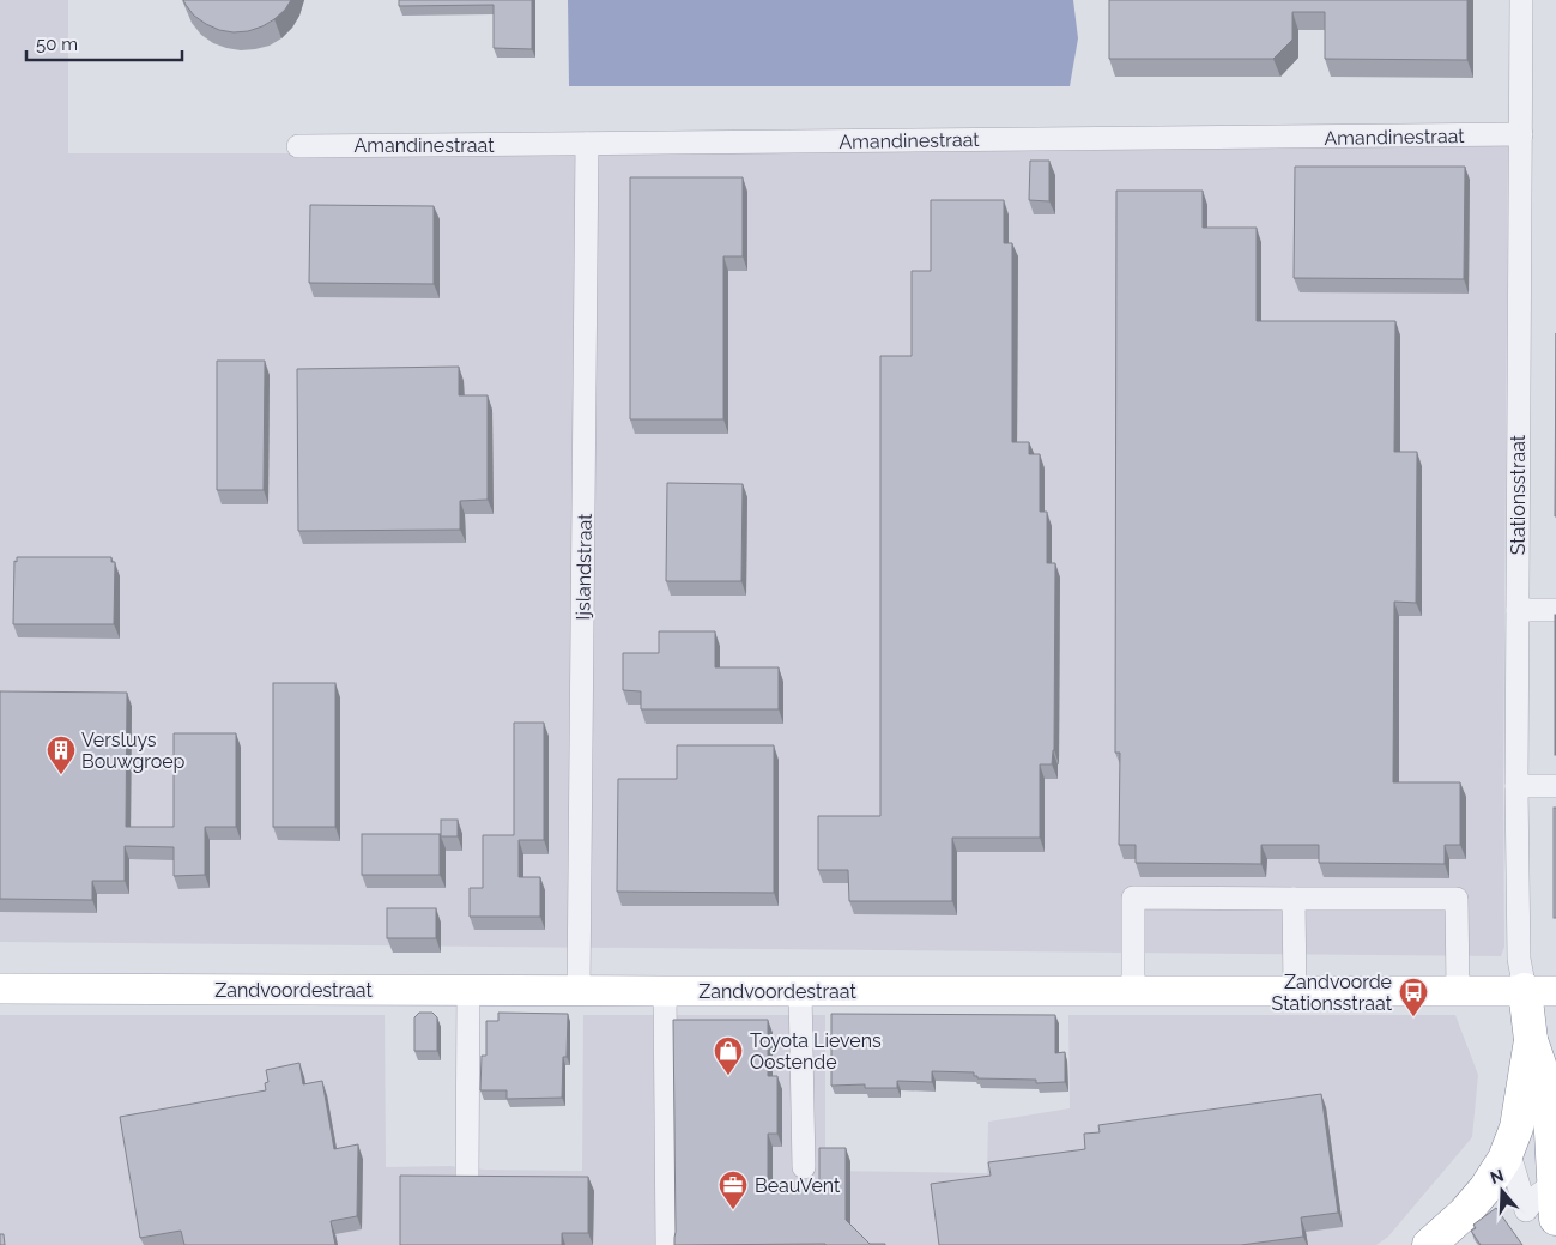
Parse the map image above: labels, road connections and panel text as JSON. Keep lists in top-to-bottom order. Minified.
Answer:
{"streets":{"main road":["Zandvoordestraat"],"street":["Amandinestraat","Stationsstraat","Ijslandstraat"]},"crossings":[["Amandinestraat","Stationsstraat"],["Amandinestraat","Ijslandstraat"],["Stationsstraat","Zandvoordestraat"],["Ijslandstraat","Zandvoordestraat"]],"places":{"building":["Versluys Bouwgroep"],"bus stop":["Zandvoorde Stationsstraat"],"shop":["Toyota Lievens Oostende"],"office":["BeauVent"]},"scale_bar":"50 m","north":"top"}
